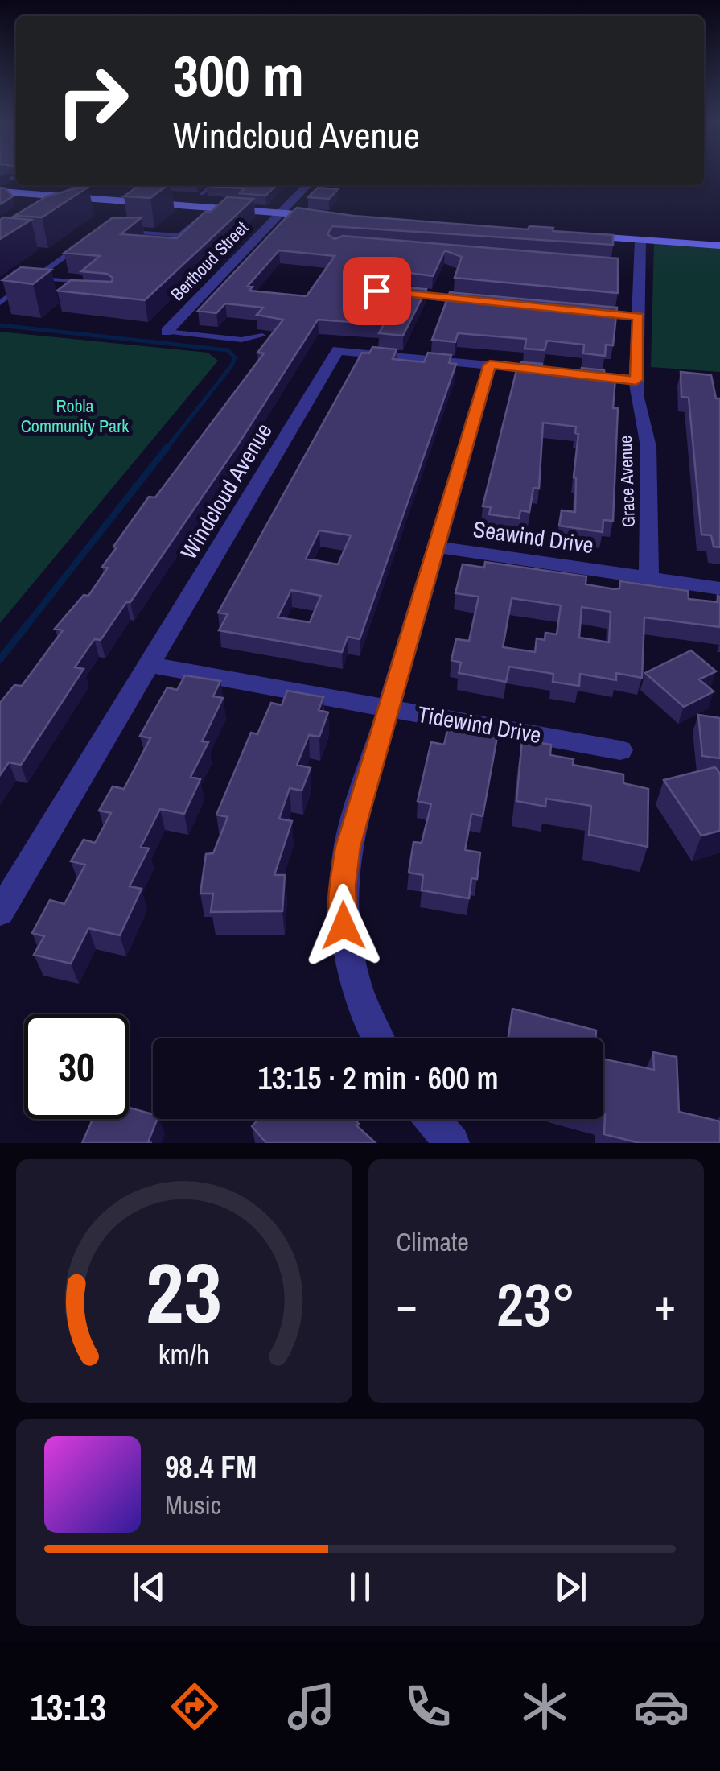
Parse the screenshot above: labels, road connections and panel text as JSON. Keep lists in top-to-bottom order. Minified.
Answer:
{"streets":{"street":["Berthoud Street","Grace Avenue","Windcloud Avenue","Seawind Drive","Tidewind Drive"]},"crossings":[["Grace Avenue","Windcloud Avenue"],["Grace Avenue","Seawind Drive"],["Windcloud Avenue","Tidewind Drive"]],"parks":["Robla Community Park"],"page":{"turn":["300 m","Windcloud Avenue"],"limit":"30","trip":"13:15 · 2 min · 600 m","tile":"Climate","heat":["−","23°","+"],"song":["98.4 FM","Music"],"tabs":"13:13","gauge":["23","km/h"]}}
